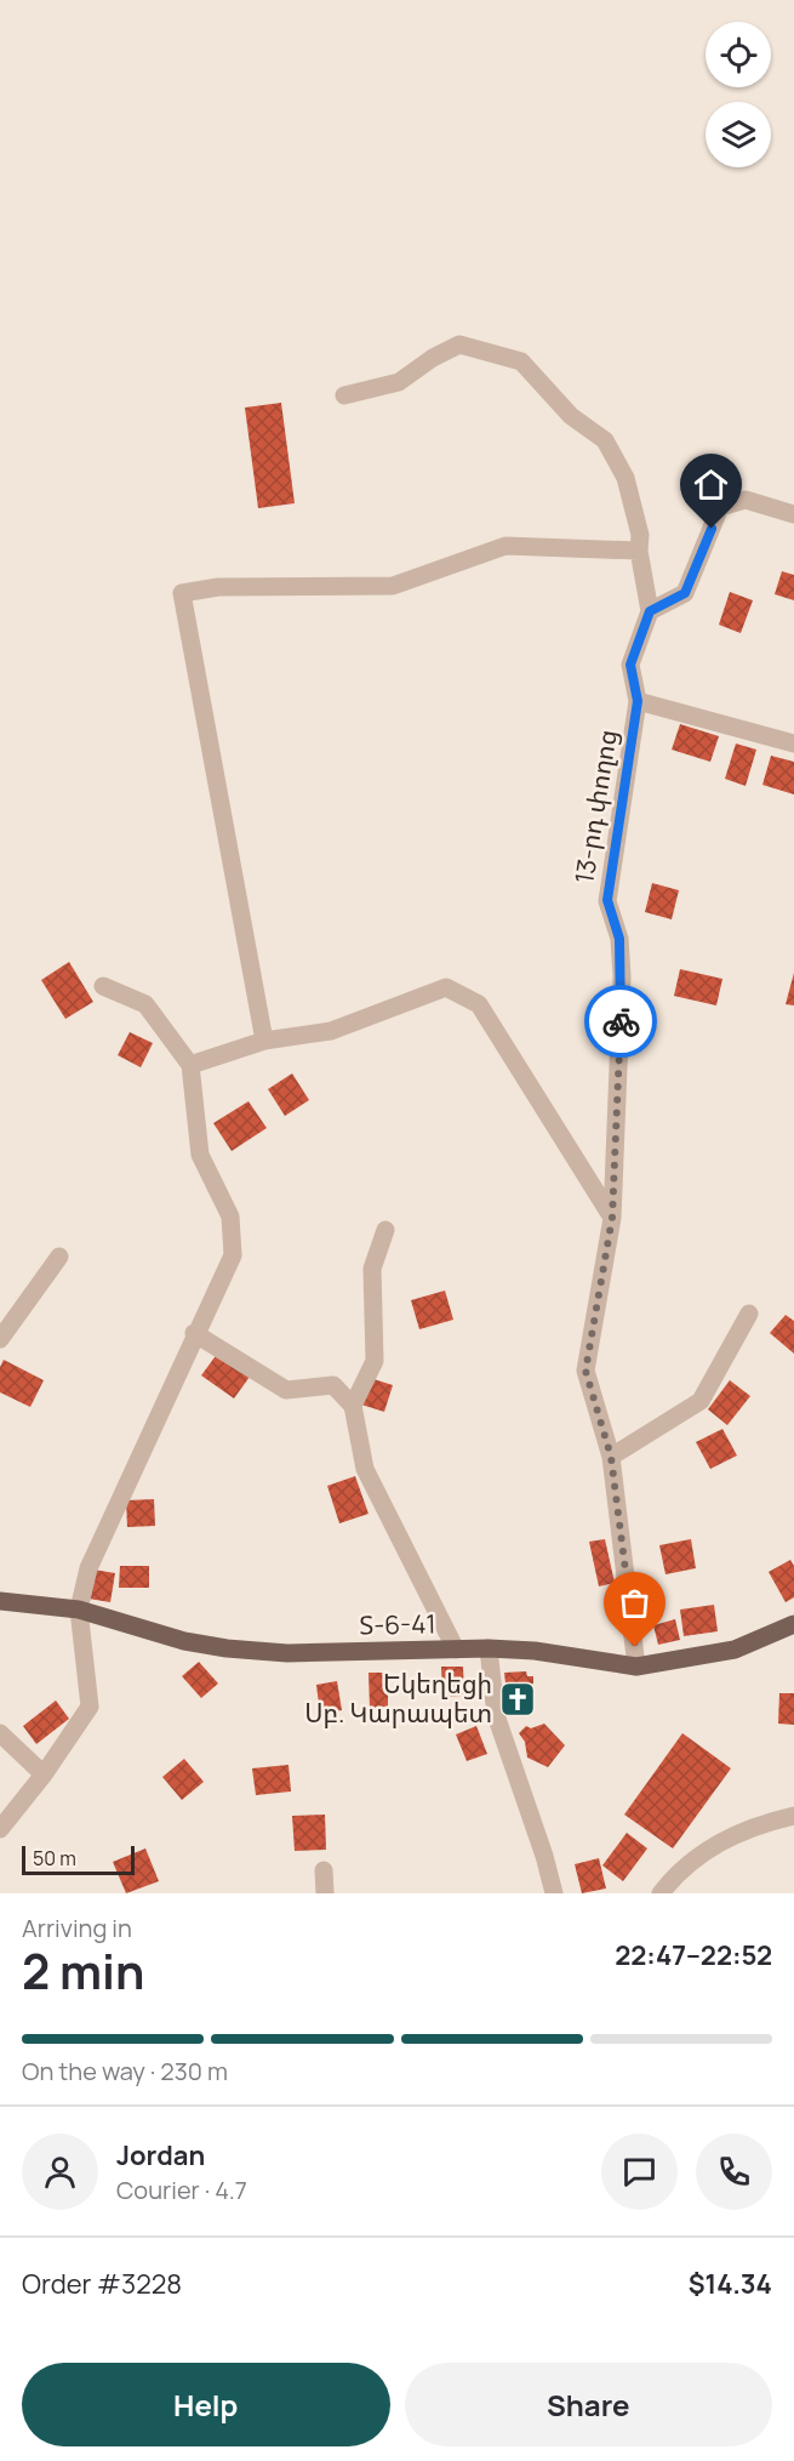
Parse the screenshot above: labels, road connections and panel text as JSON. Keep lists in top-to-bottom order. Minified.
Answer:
{"streets":{"main road":["Տ-6-41"],"street":["13-րդ փողոց"]},"crossings":[["13-րդ փողոց","Տ-6-41"]],"places":{"church":["Եկեղեցի Սբ. Կարապետ"]},"scale_bar":"50 m","page":{"scale":"50 m","heading":["2 min","Arriving in","22:47–22:52"],"panel":["Jordan","Courier · 4.7","Order #3228","$14.34"],"bar":"On the way · 230 m","buttons":["Help","Share"]}}
